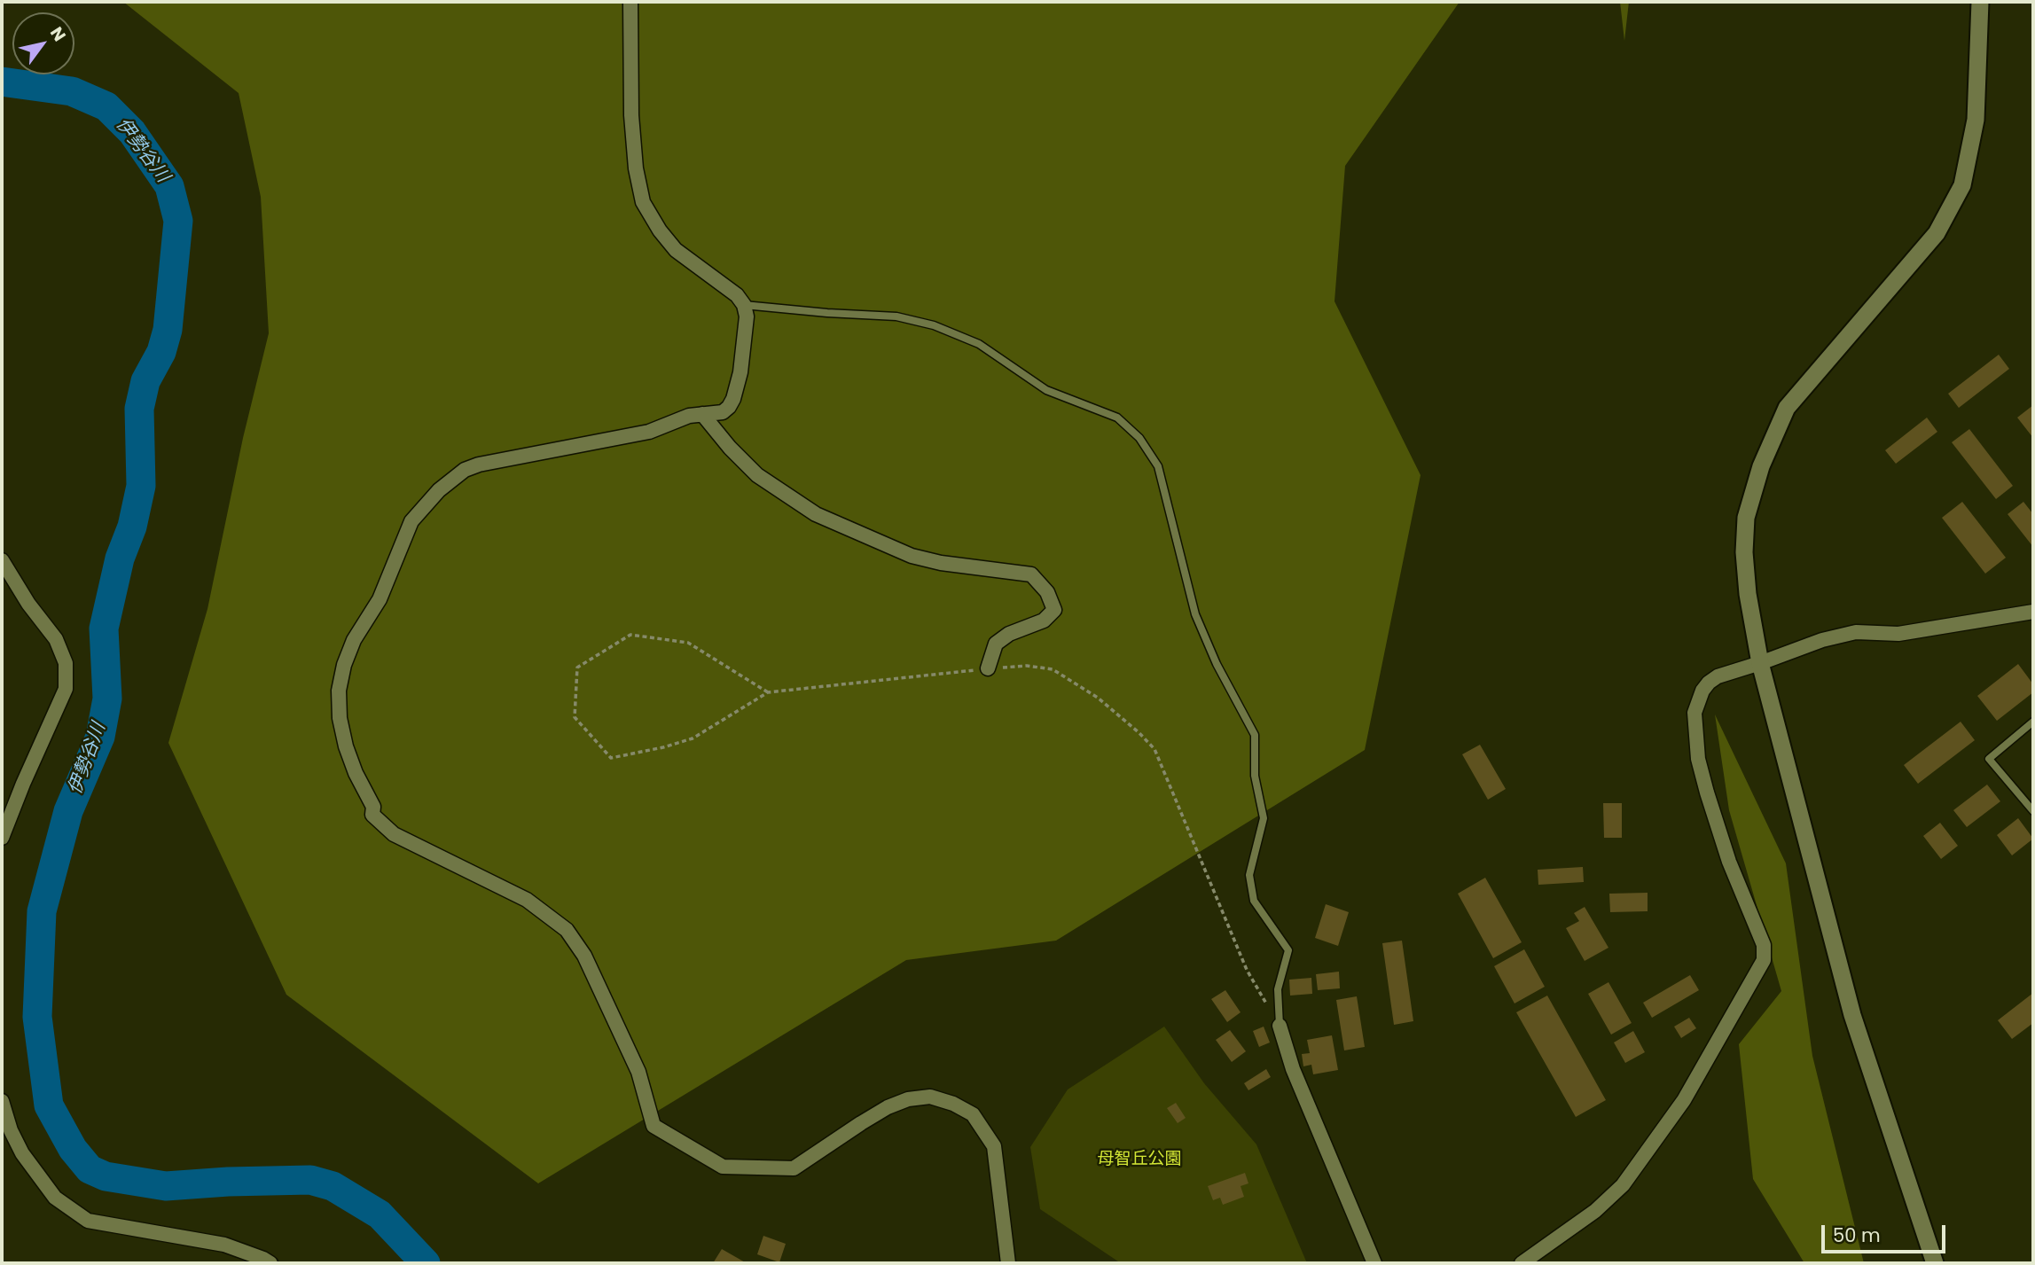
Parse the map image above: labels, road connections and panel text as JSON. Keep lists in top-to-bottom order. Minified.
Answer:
{"water":["伊勢谷川"],"parks":["母智丘公園"],"scale_bar":"50 m","north":"top right"}
